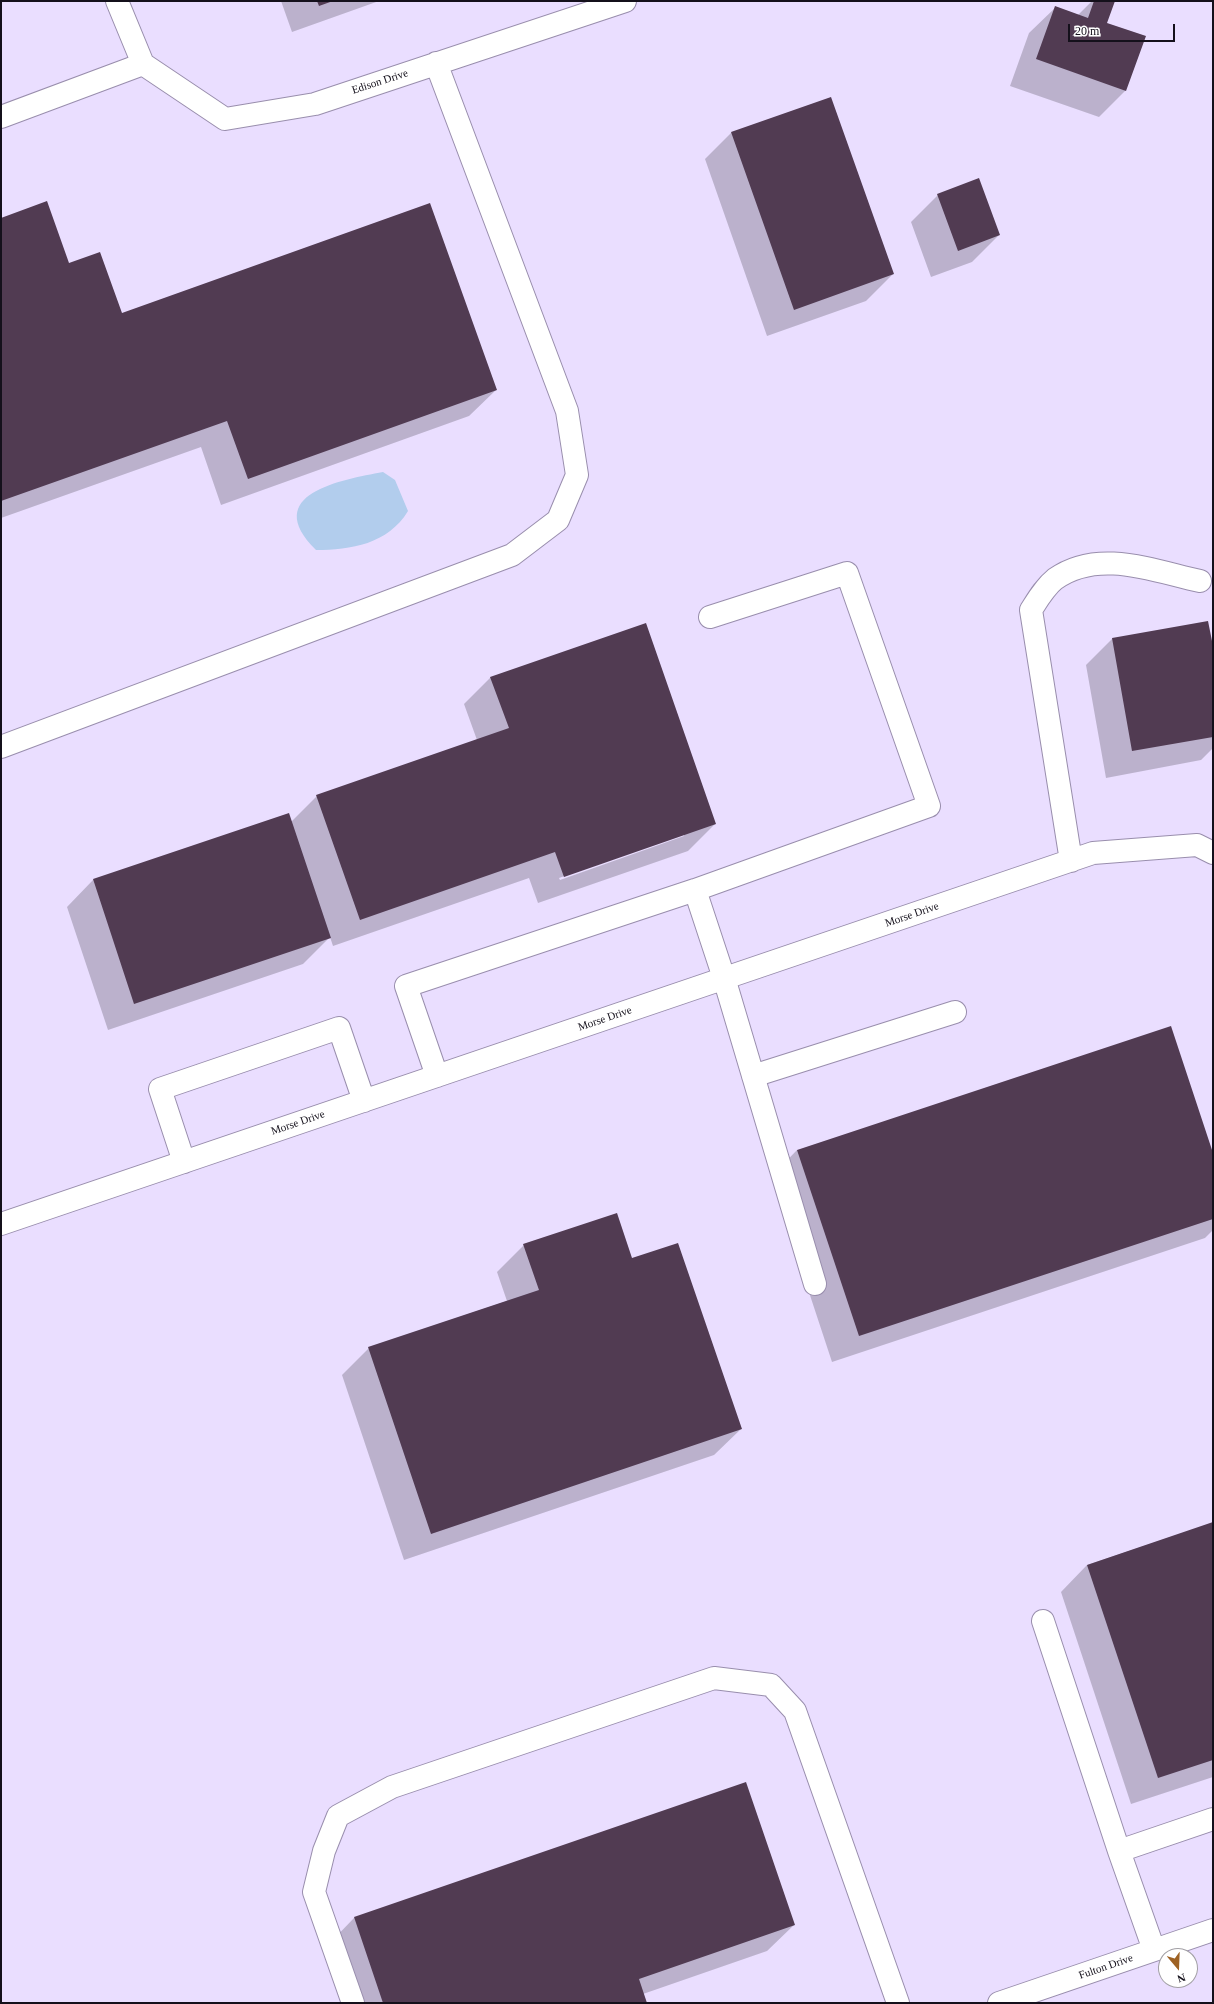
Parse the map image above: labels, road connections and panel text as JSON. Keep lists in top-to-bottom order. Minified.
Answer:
{"streets":{"street":["Edison Drive","Morse Drive","Fulton Drive"]},"scale_bar":"20 m","north":"bottom"}
